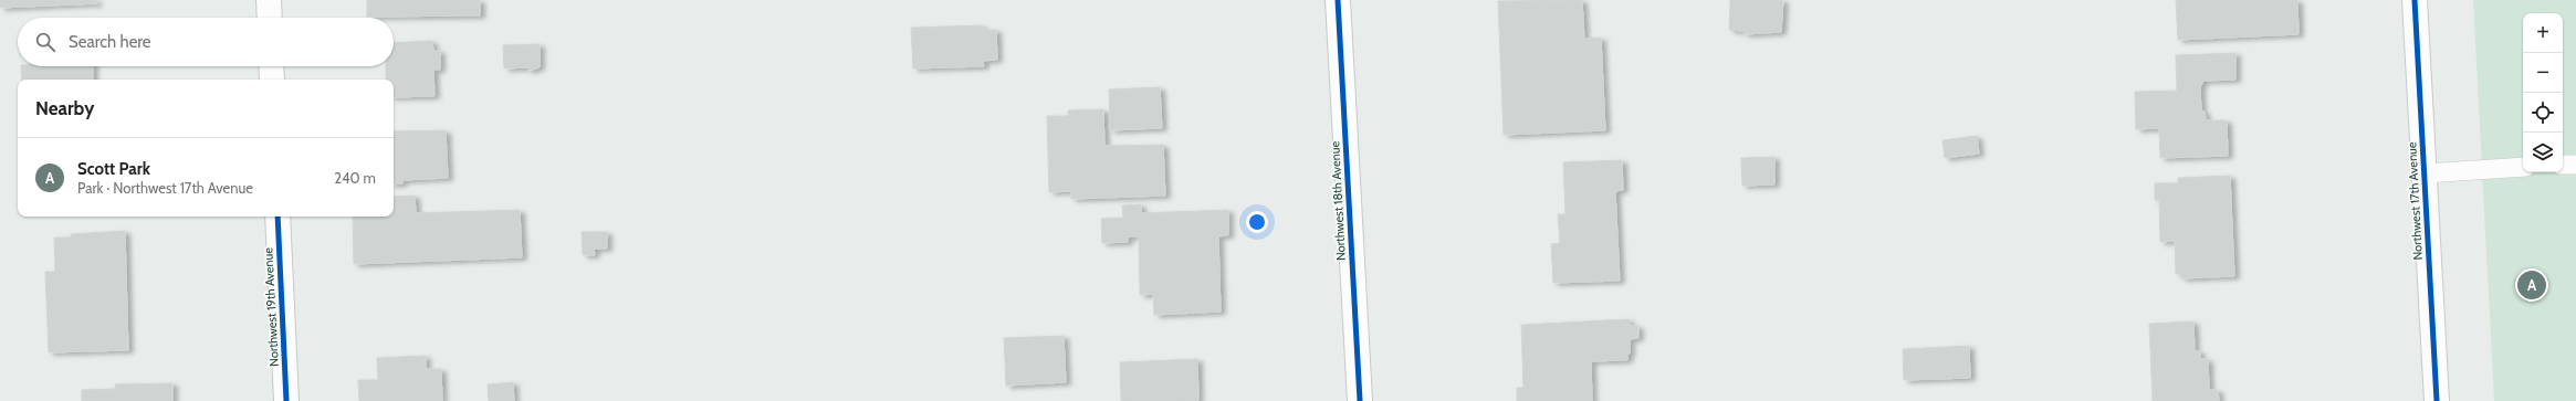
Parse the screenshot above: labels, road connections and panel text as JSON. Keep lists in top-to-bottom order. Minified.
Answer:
{"streets":{"street":["Northwest 18th Avenue","Northwest 17th Avenue","Northwest 19th Avenue"]},"page":{"map_buttons":["+","−"],"search":"Search here","heading":"Nearby","list":[{"mark":"A","name":"Scott Park","note":"Park · Northwest 17th Avenue","value":"240 m"}],"pins":"A"}}
